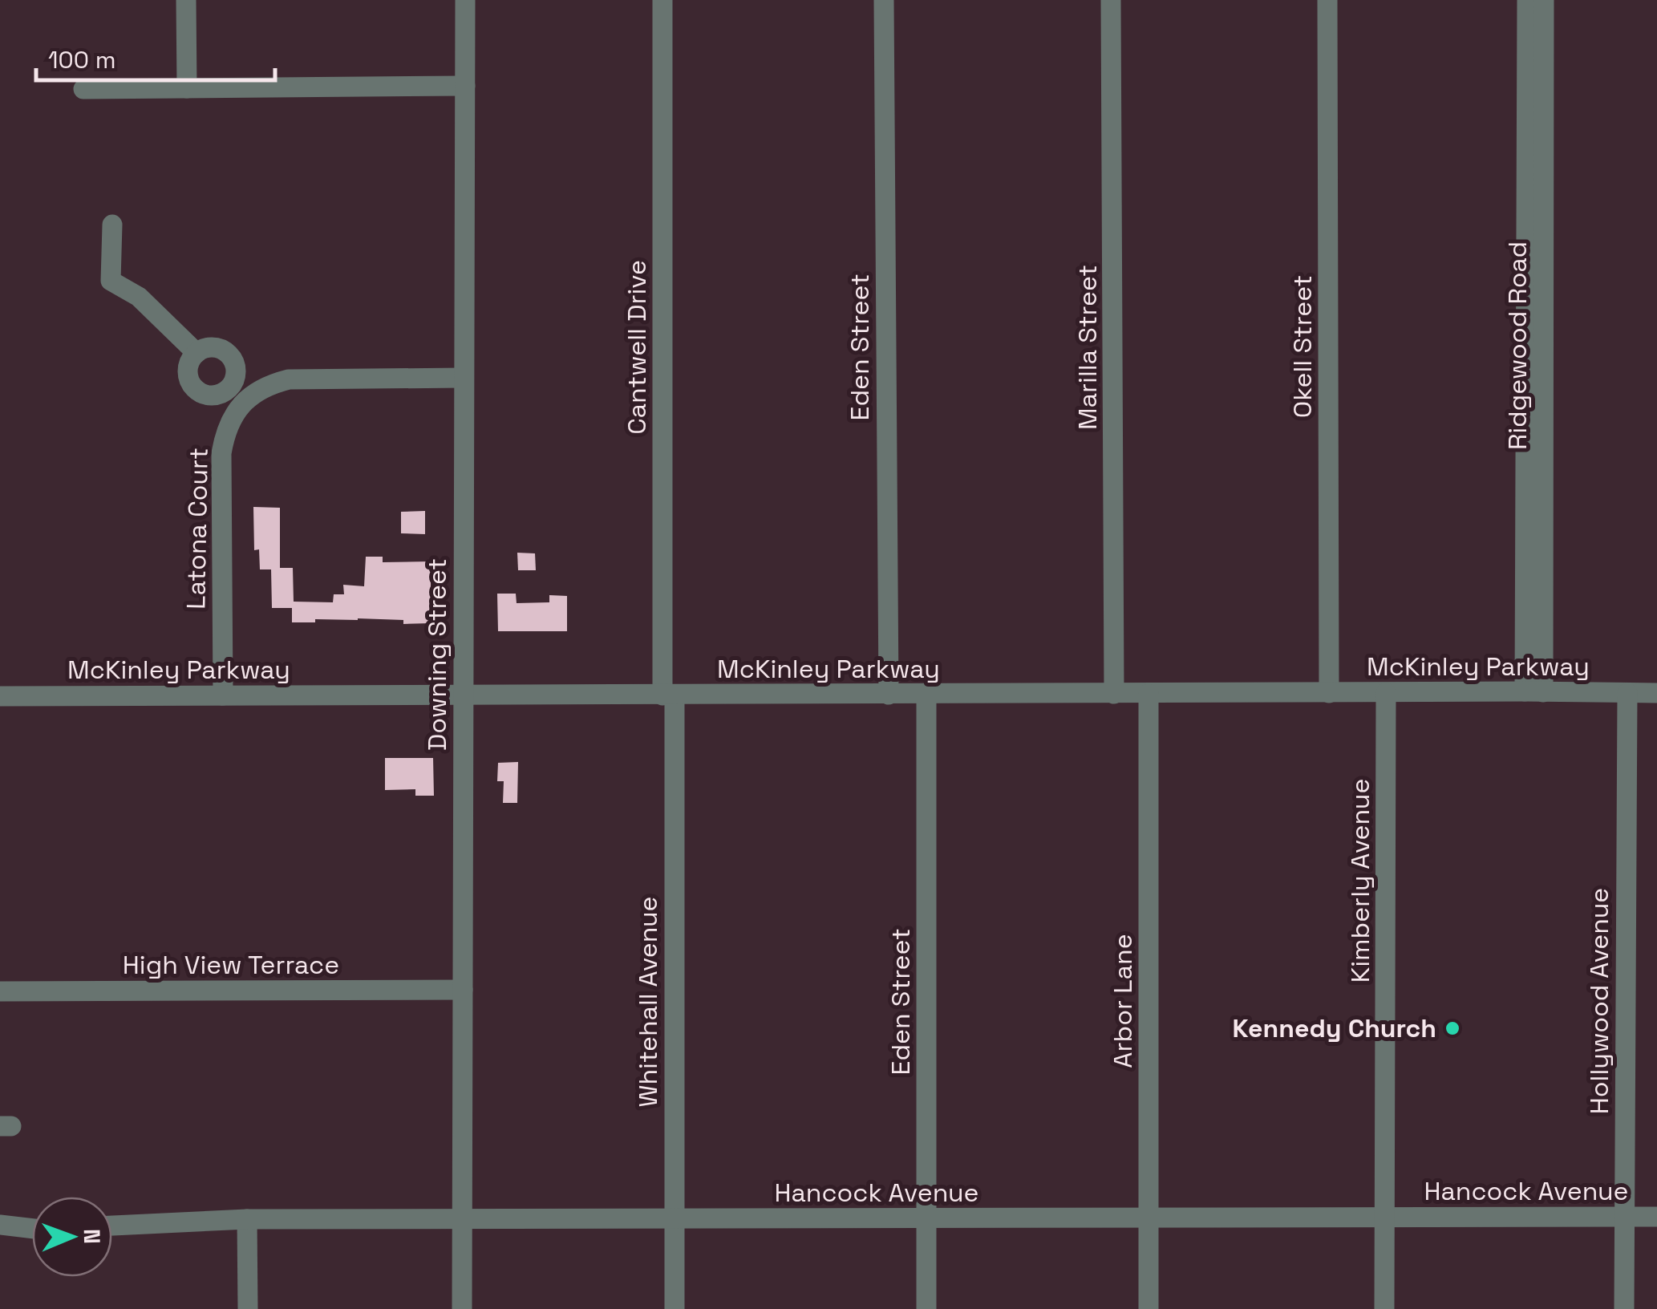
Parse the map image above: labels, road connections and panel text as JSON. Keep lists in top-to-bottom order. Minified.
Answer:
{"streets":{"street":["Ridgewood Road","Okell Street","Cantwell Drive","Eden Street","Marilla Street","Latona Court","Downing Street","McKinley Parkway","Kimberly Avenue","High View Terrace","Arbor Lane","Hollywood Avenue","Whitehall Avenue","Hancock Avenue"]},"crossings":[["Ridgewood Road","McKinley Parkway"],["Okell Street","McKinley Parkway"],["Cantwell Drive","McKinley Parkway"],["Cantwell Drive","Whitehall Avenue"],["Eden Street","McKinley Parkway"],["Eden Street","Hancock Avenue"],["Marilla Street","McKinley Parkway"],["Latona Court","McKinley Parkway"],["Downing Street","McKinley Parkway"],["Downing Street","High View Terrace"],["Downing Street","Hancock Avenue"],["McKinley Parkway","Kimberly Avenue"],["McKinley Parkway","Arbor Lane"],["McKinley Parkway","Hollywood Avenue"],["McKinley Parkway","Whitehall Avenue"],["Kimberly Avenue","Hancock Avenue"],["Arbor Lane","Hancock Avenue"],["Hollywood Avenue","Hancock Avenue"],["Whitehall Avenue","Hancock Avenue"]],"places":["Kennedy Church"],"scale_bar":"100 m","north":"right"}
